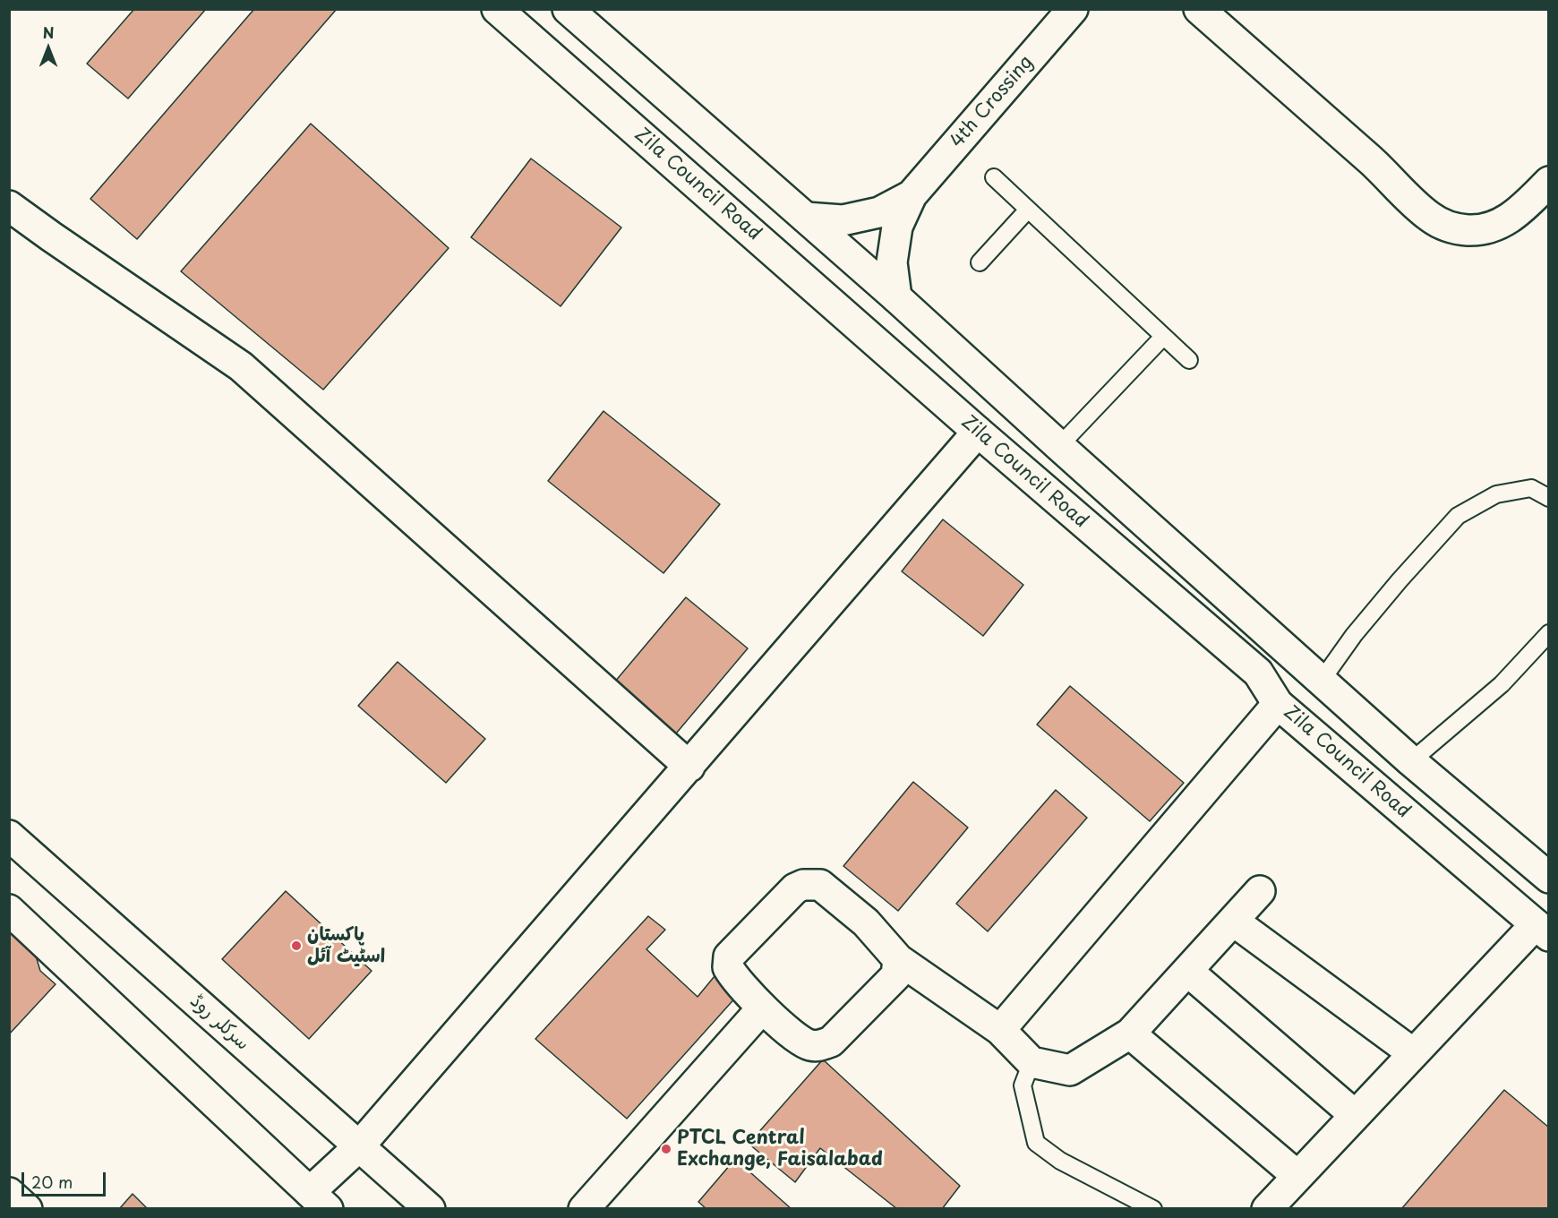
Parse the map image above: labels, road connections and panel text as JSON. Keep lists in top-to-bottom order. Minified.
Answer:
{"streets":{"street":["4th Crossing","Zila Council Road","سرکلر روڈ"]},"places":["پاکستان اسٹیٹ آئل","PTCL Central Exchange, Faisalabad"],"scale_bar":"20 m","north":"top"}
